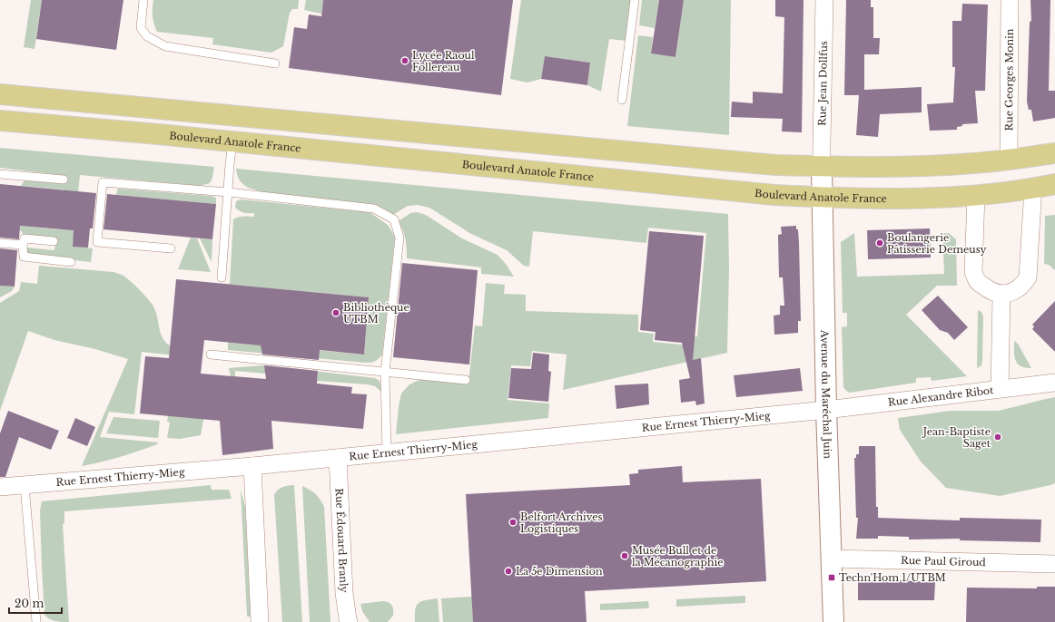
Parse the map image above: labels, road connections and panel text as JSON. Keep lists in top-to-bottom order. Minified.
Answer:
{"streets":{"main road":["Boulevard Anatole France"],"street":["Rue Georges Monin","Rue Jean Dollfus","Avenue du Maréchal Juin","Rue Alexandre Ribot","Rue Ernest Thierry-Mieg","Rue Édouard Branly","Rue Paul Giroud"]},"crossings":[["Rue Jean Dollfus","Avenue du Maréchal Juin"],["Boulevard Anatole France","Avenue du Maréchal Juin"],["Avenue du Maréchal Juin","Rue Alexandre Ribot"],["Avenue du Maréchal Juin","Rue Ernest Thierry-Mieg"],["Avenue du Maréchal Juin","Rue Paul Giroud"],["Rue Alexandre Ribot","Rue Ernest Thierry-Mieg"],["Rue Ernest Thierry-Mieg","Rue Édouard Branly"]],"places":{"other":["Lycée Raoul Follereau","Boulangerie Pâtisserie Demeusy","Bibliothèque UTBM","Jean-Baptiste Saget","Belfort Archives Logistiques","Musée Bull et de la Mécanographie","La 5e Dimension"],"transit":["Techn'Hom 1/UTBM"]},"scale_bar":"20 m"}
